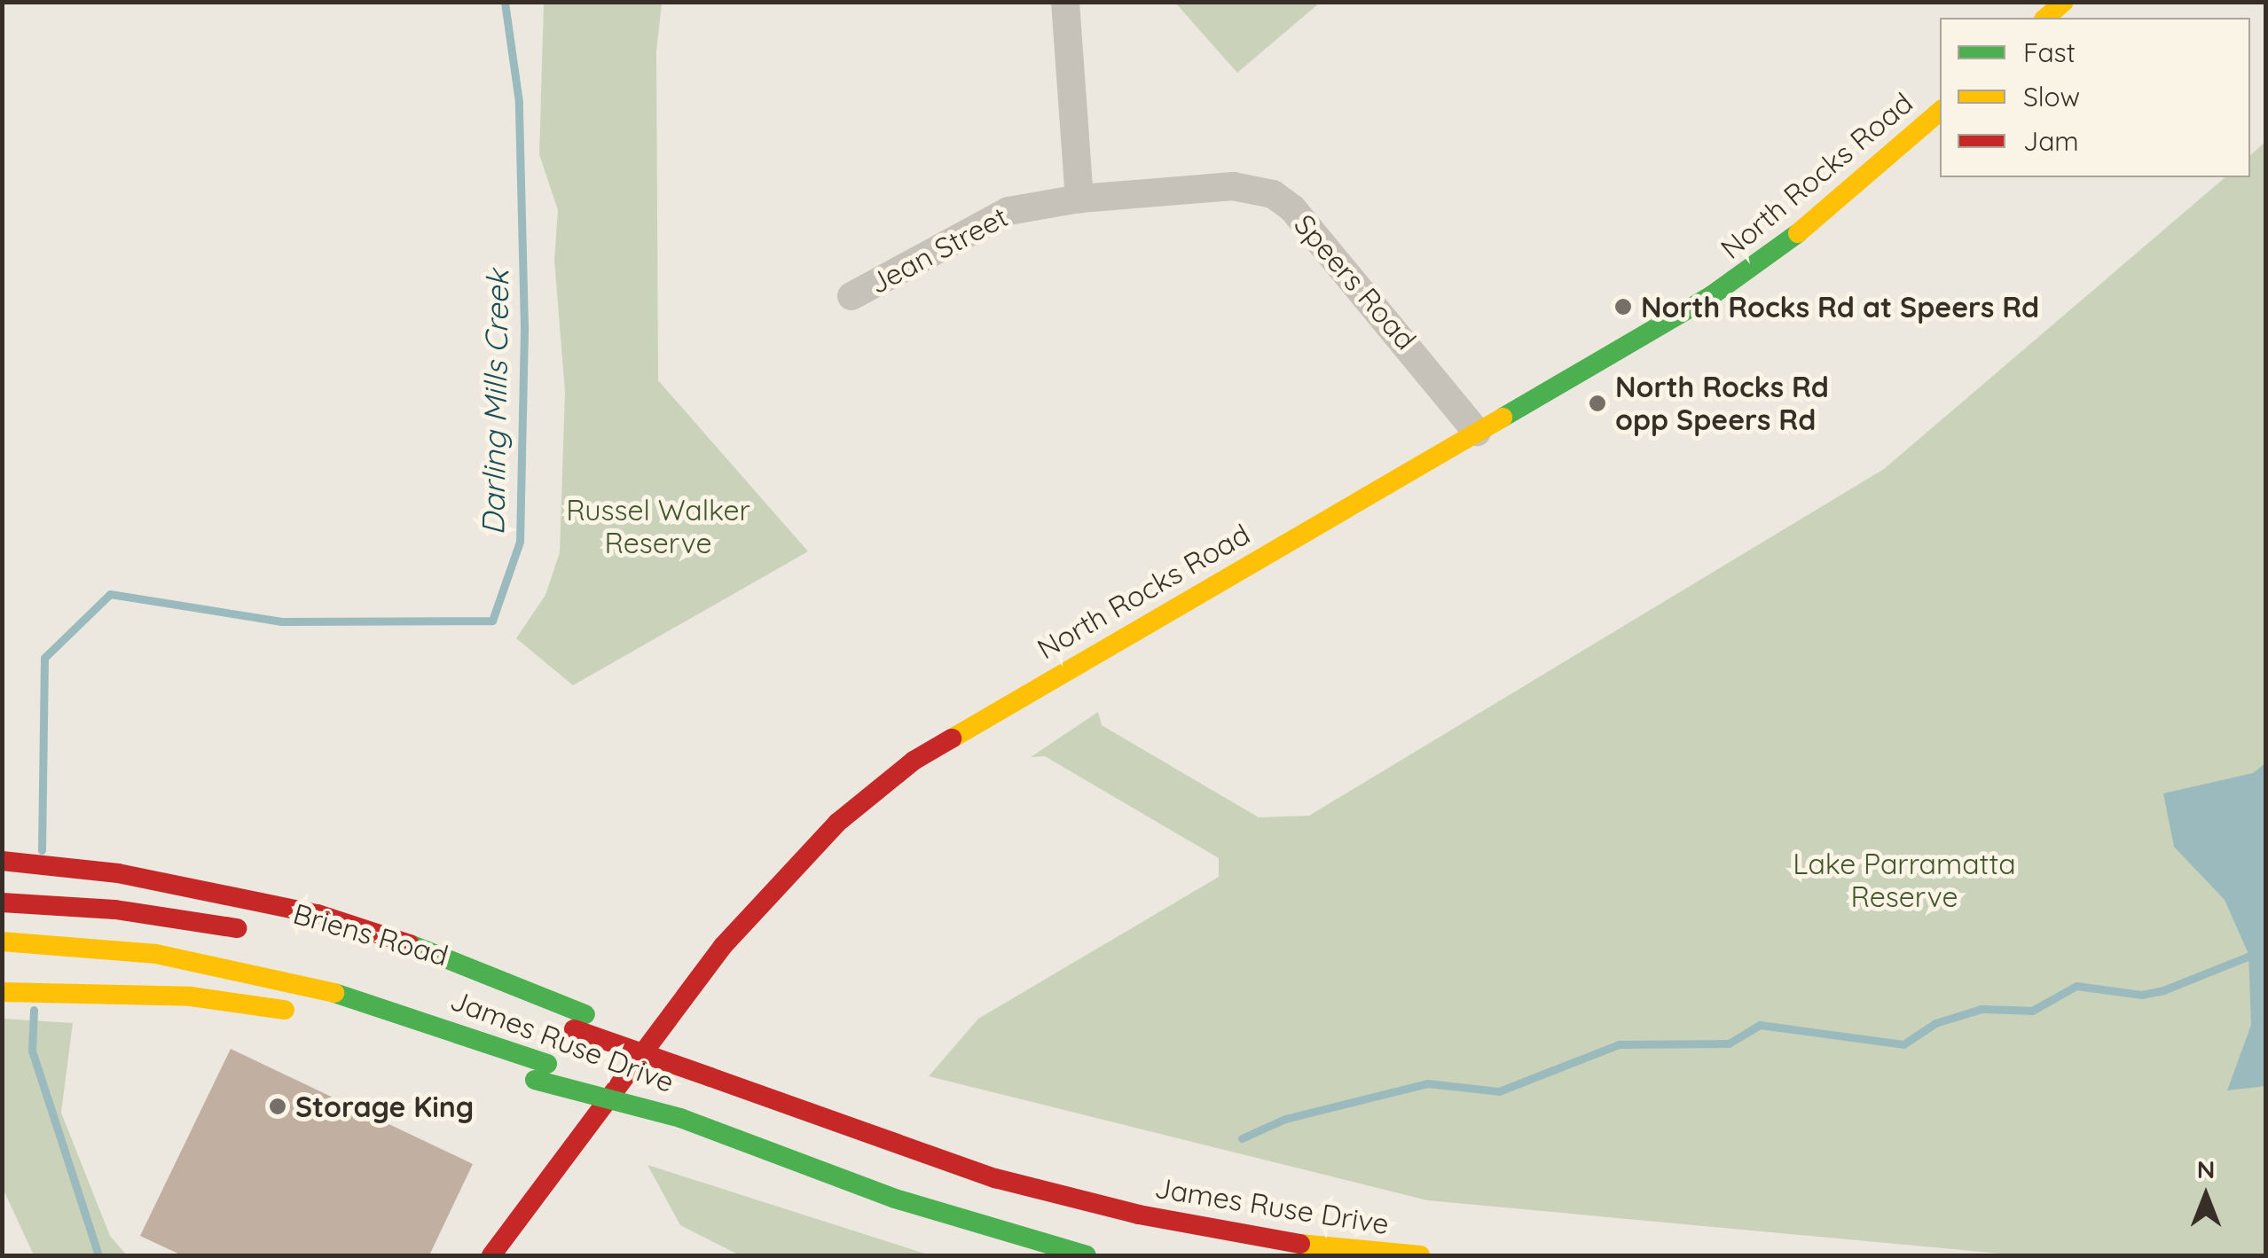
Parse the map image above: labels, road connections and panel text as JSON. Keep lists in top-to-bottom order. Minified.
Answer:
{"streets":{"main road":["North Rocks Road","Briens Road","James Ruse Drive"],"street":["Jean Street","Speers Road"]},"crossings":[["North Rocks Road","Speers Road"],["Jean Street","Speers Road"]],"water":["Darling Mills Creek"],"parks":["Russel Walker Reserve","Lake Parramatta Reserve"],"places":["North Rocks Rd at Speers Rd","North Rocks Rd opp Speers Rd","Storage King"],"legend":["Fast","Slow","Jam"],"north":"top"}
